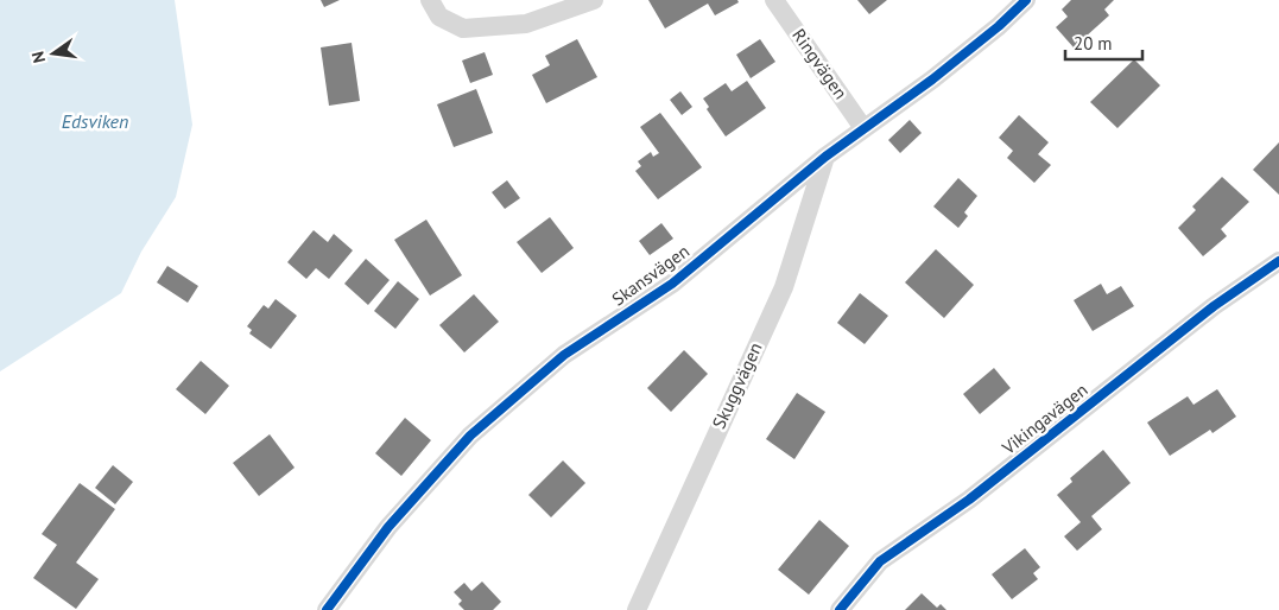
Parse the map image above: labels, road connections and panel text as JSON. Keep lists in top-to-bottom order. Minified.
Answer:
{"streets":{"street":["Ringvägen","Skansvägen","Skuggvägen","Vikingavägen"]},"crossings":[["Ringvägen","Skansvägen"],["Skansvägen","Skuggvägen"]],"water":["Edsviken"],"scale_bar":"20 m","north":"left"}
